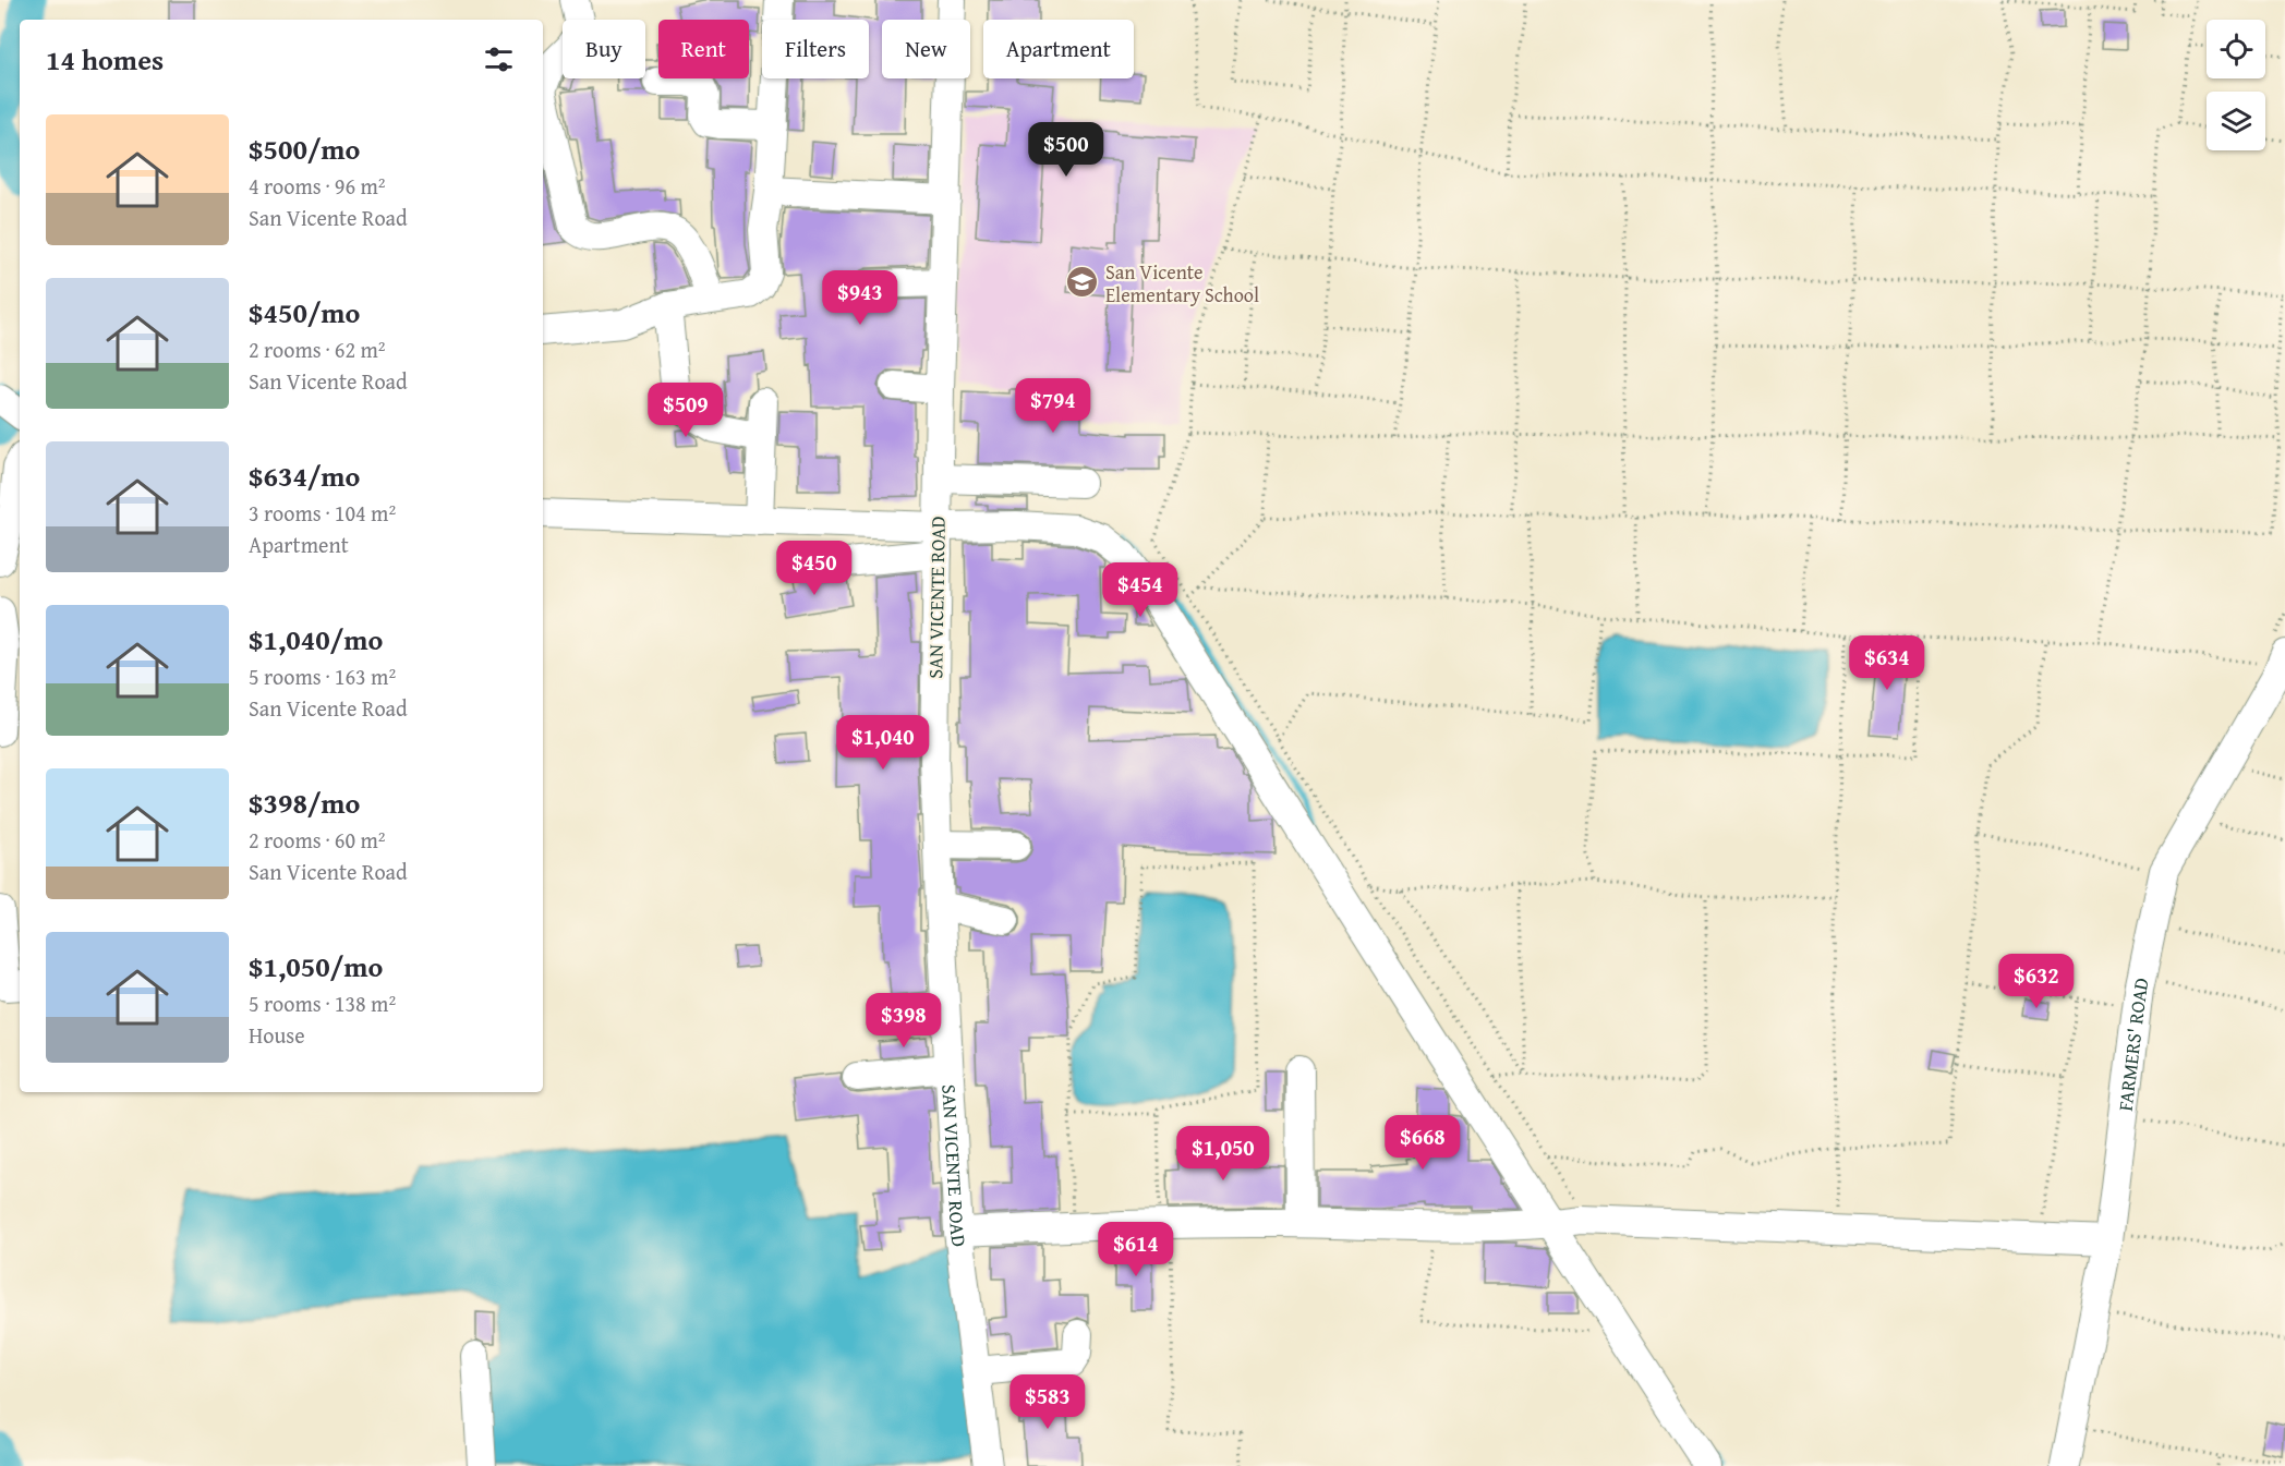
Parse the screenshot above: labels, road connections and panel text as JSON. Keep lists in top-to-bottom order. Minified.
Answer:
{"streets":{"street":["SAN VICENTE ROAD","FARMERS' ROAD"]},"places":{"school or university":["San Vicente Elementary School"]},"page":{"chip":["Buy","Rent","Filters","New","Apartment"],"heading":"14 homes","list":[{"name":"$500/mo","note":"4 rooms · 96 m² · San Vicente Road"},{"name":"$450/mo","note":"2 rooms · 62 m² · San Vicente Road"},{"name":"$634/mo","note":"3 rooms · 104 m² · Apartment"},{"name":"$1,040/mo","note":"5 rooms · 163 m² · San Vicente Road"},{"name":"$398/mo","note":"2 rooms · 60 m² · San Vicente Road"},{"name":"$1,050/mo","note":"5 rooms · 138 m² · House"}],"price":["$500","$943","$794","$509","$450","$454","$634","$1,040","$632","$398","$668","$1,050","$614","$583"]}}
